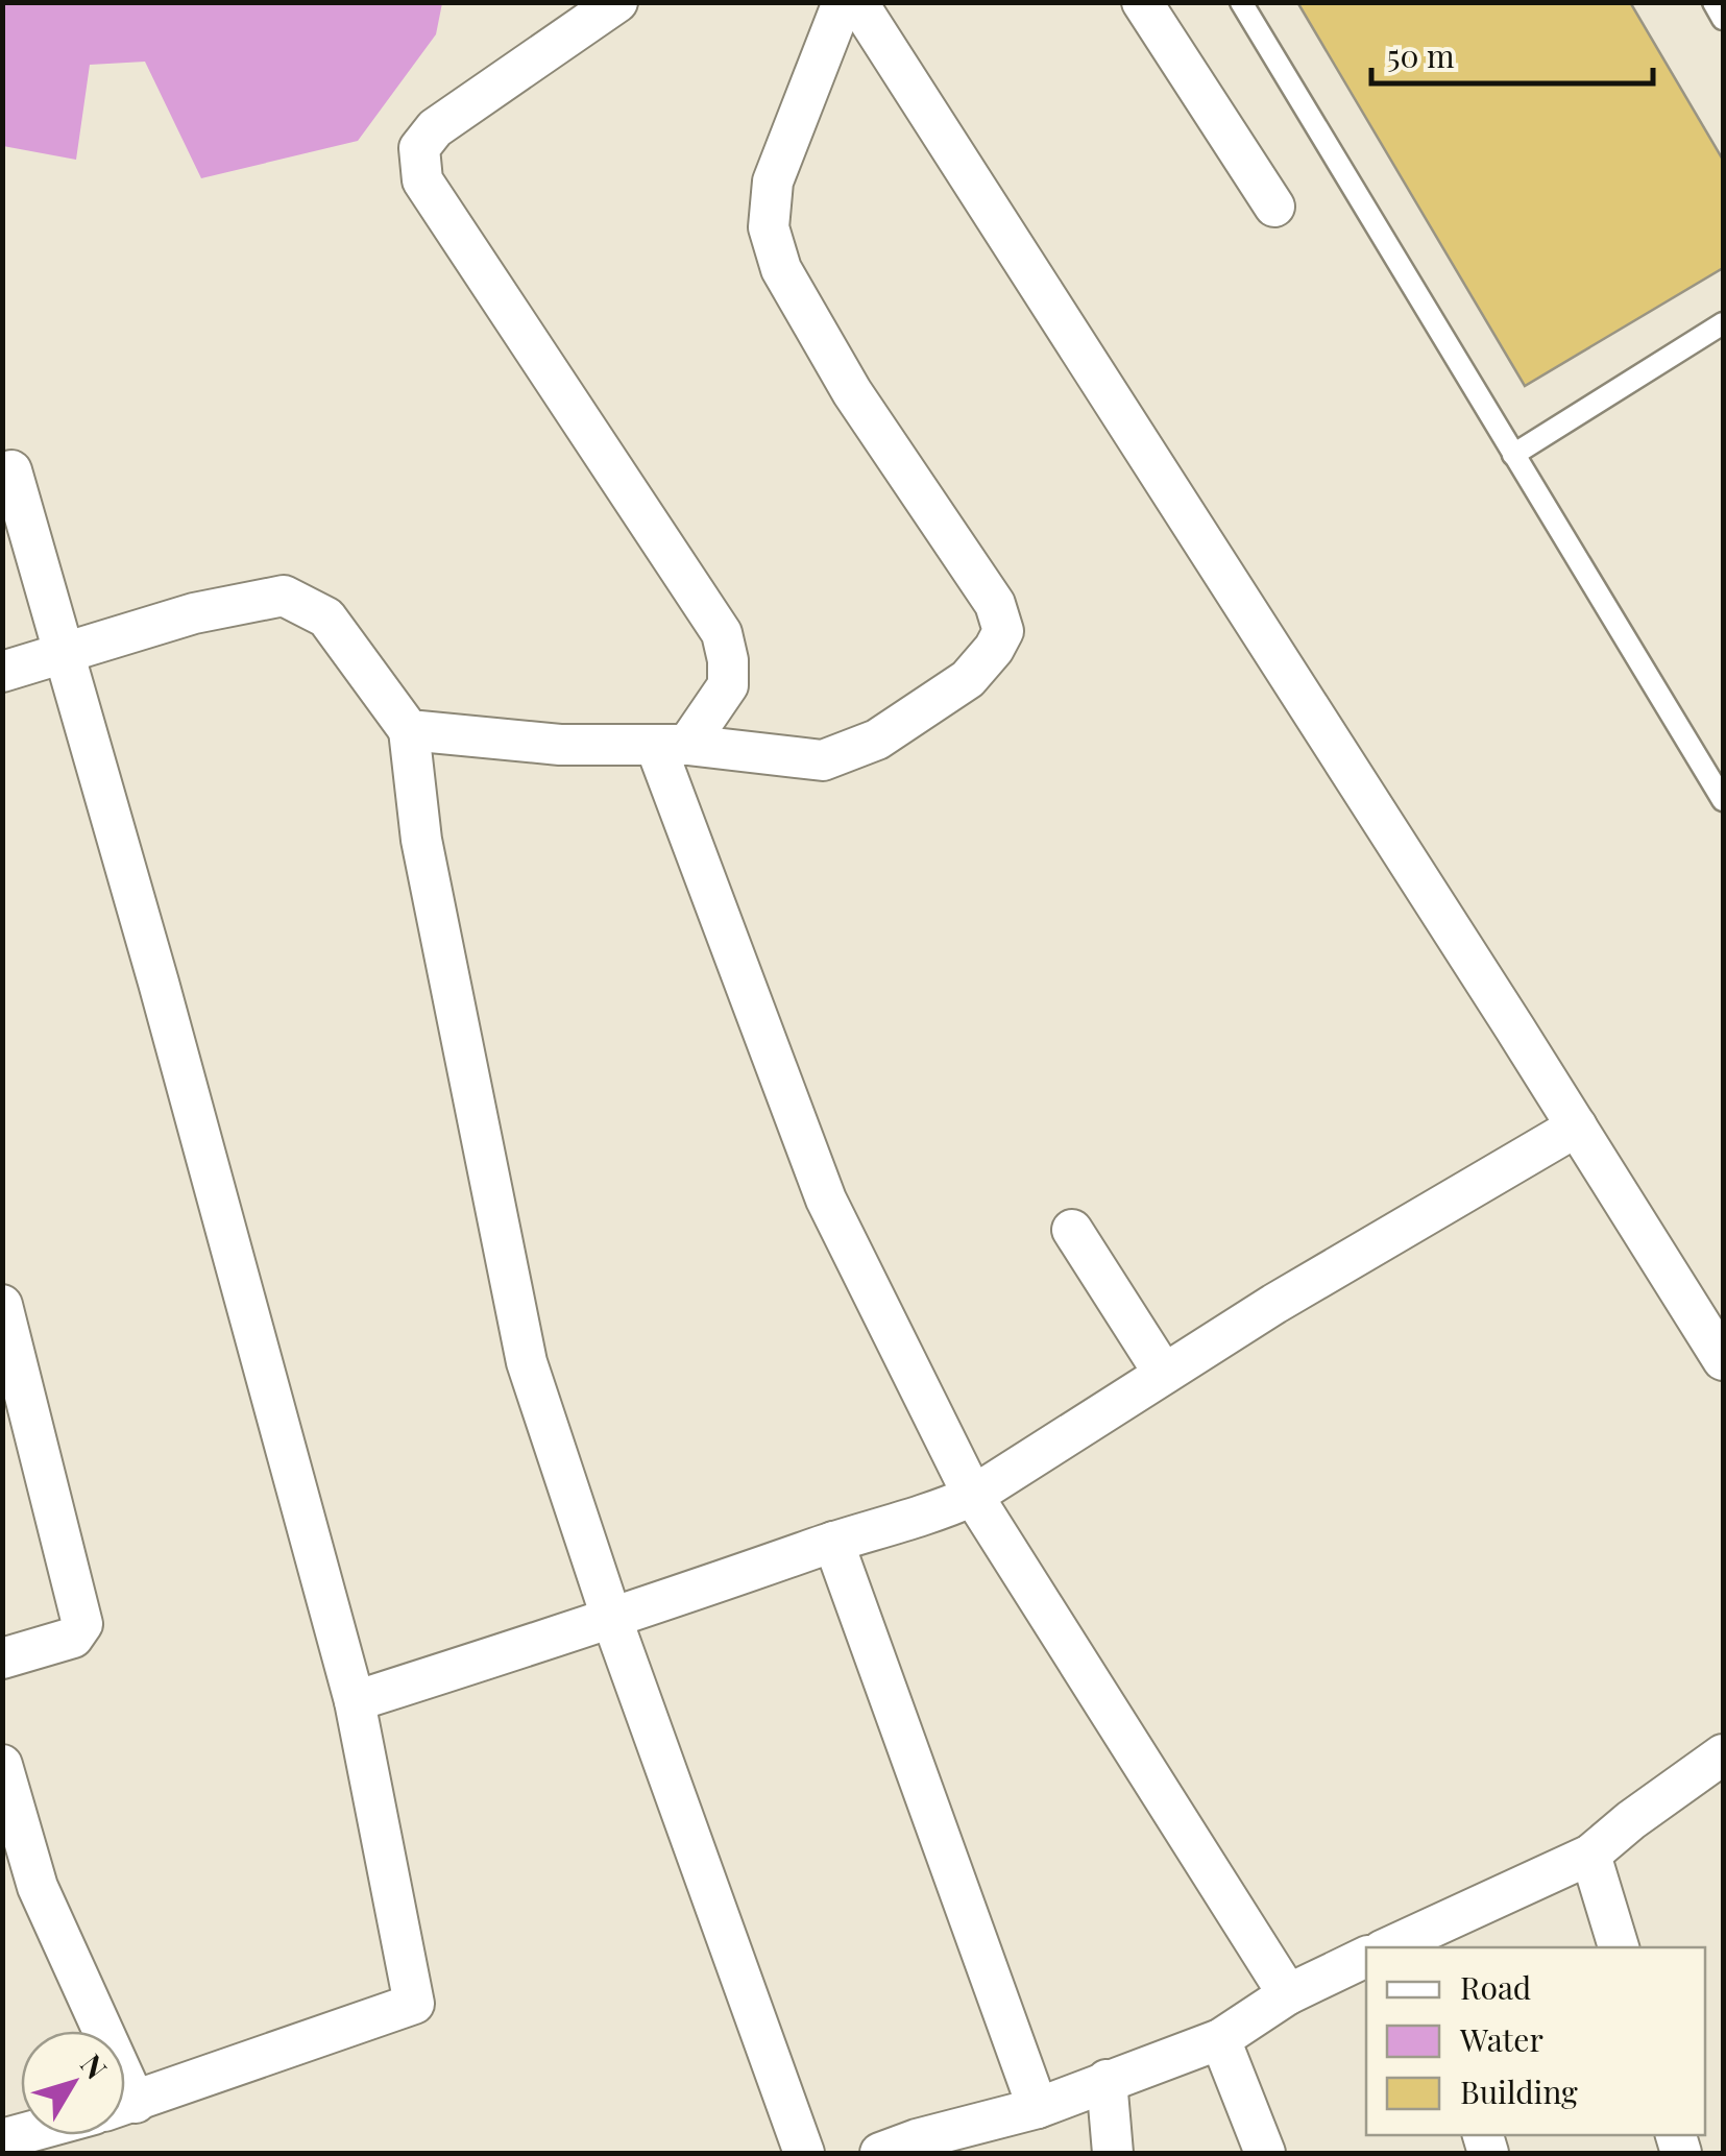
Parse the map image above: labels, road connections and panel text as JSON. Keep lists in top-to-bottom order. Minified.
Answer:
{"legend":["Road","Water","Building"],"scale_bar":"50 m","north":"top right"}
